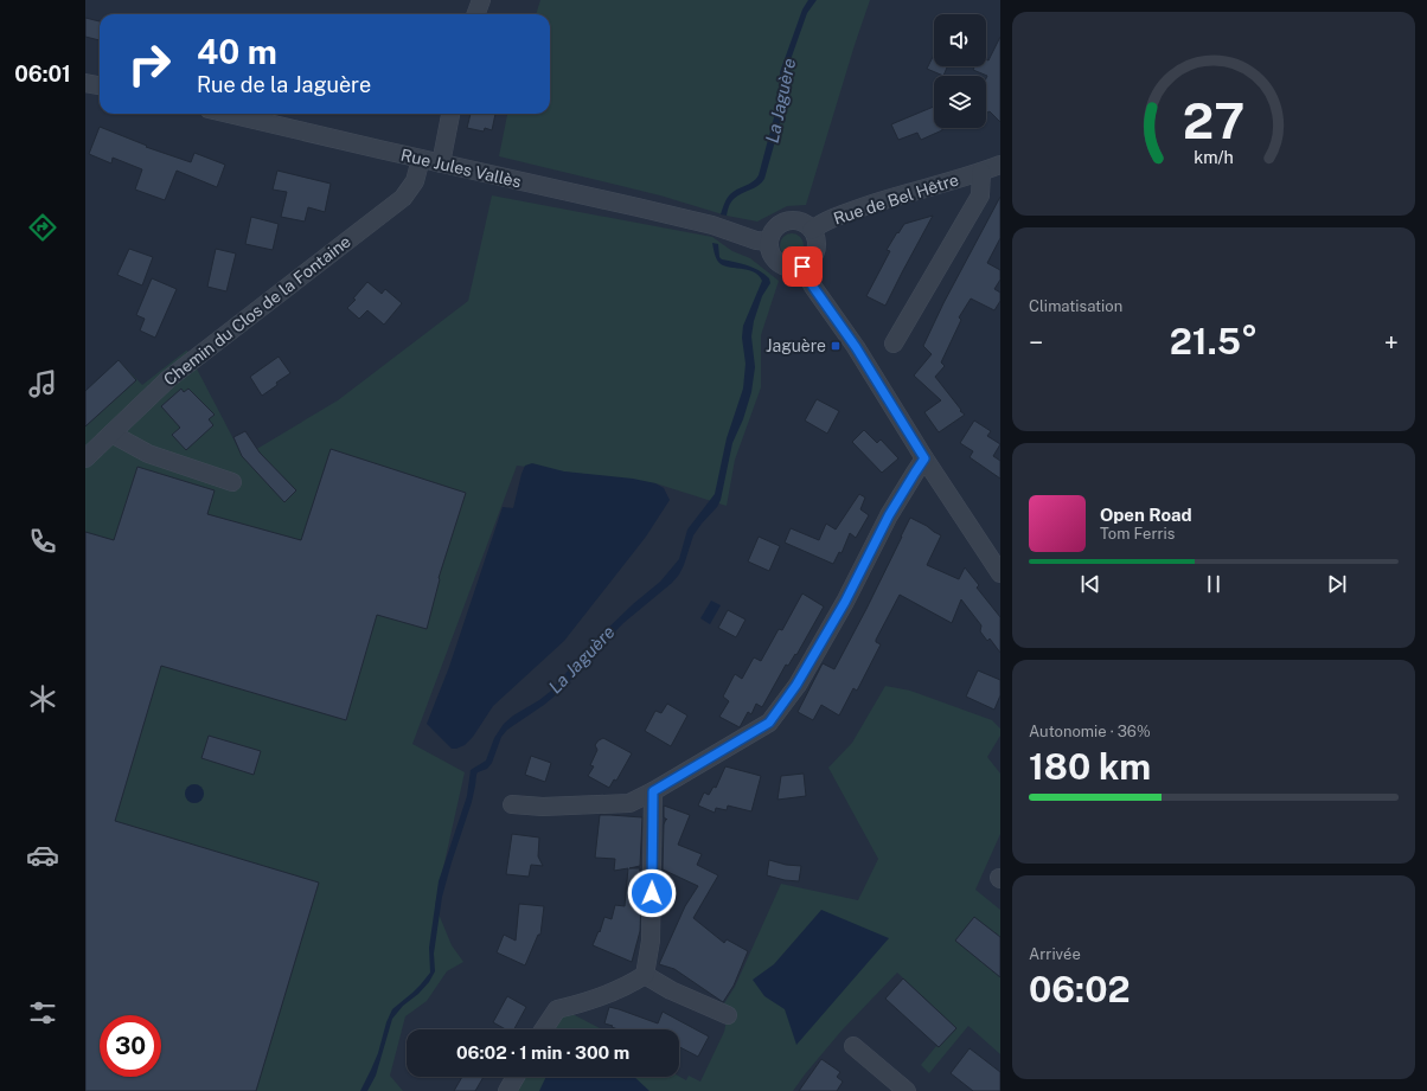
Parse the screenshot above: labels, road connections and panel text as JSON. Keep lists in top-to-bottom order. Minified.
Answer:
{"streets":{"street":["Rue Jules Vallès","Rue de Bel Hêtre","Chemin du Clos de la Fontaine"]},"crossings":[["Rue Jules Vallès","Rue de Bel Hêtre"],["Rue Jules Vallès","Chemin du Clos de la Fontaine"]],"water":["La Jaguère"],"places":{"transit":["Jaguère"]},"page":{"tabs":"06:01","turn":["40 m","Rue de la Jaguère"],"tile":["Climatisation",["Autonomie · 36%","180 km"],["Arrivée","06:02"]],"heat":["−","21.5°","+"],"song":["Open Road","Tom Ferris"],"limit":"30","trip":"06:02 · 1 min · 300 m","gauge":["27","km/h"]}}
